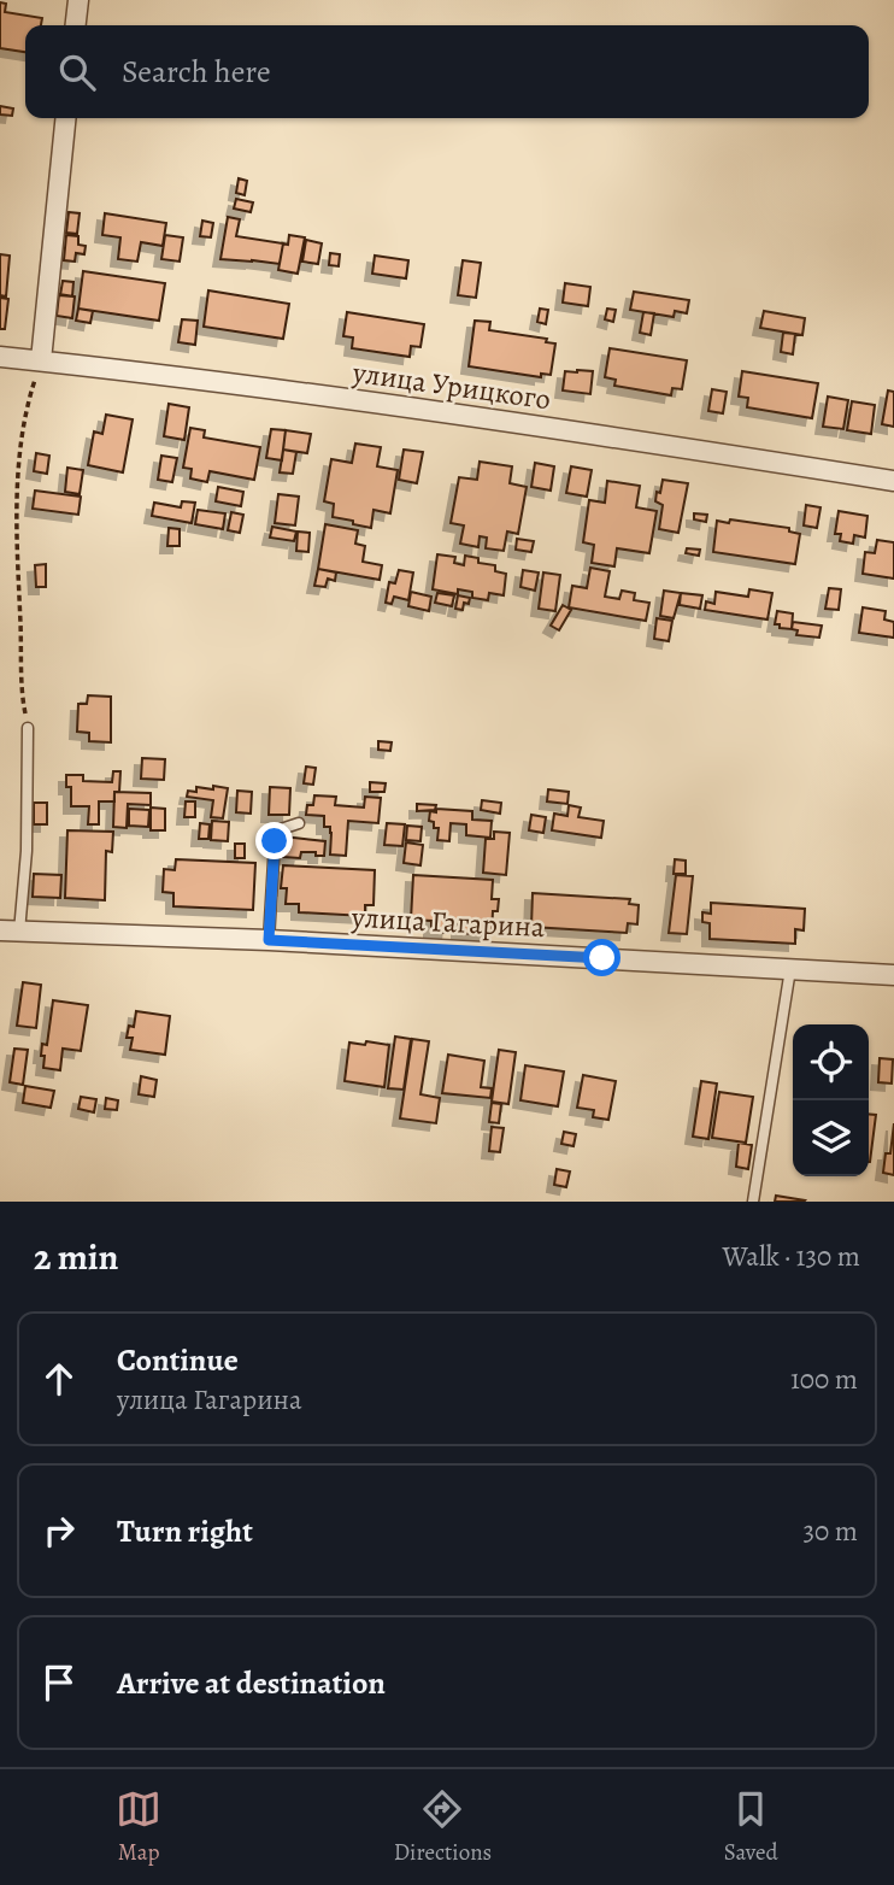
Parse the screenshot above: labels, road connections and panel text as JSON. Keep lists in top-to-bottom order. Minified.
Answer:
{"streets":{"street":["улица Урицкого","улица Гагарина"]},"page":{"search":"Search here","heading":["2 min","Walk · 130 m"],"list":[["Continue","улица Гагарина","100 m"],["Turn right","30 m"],"Arrive at destination"],"nav":["Map","Directions","Saved"]}}
